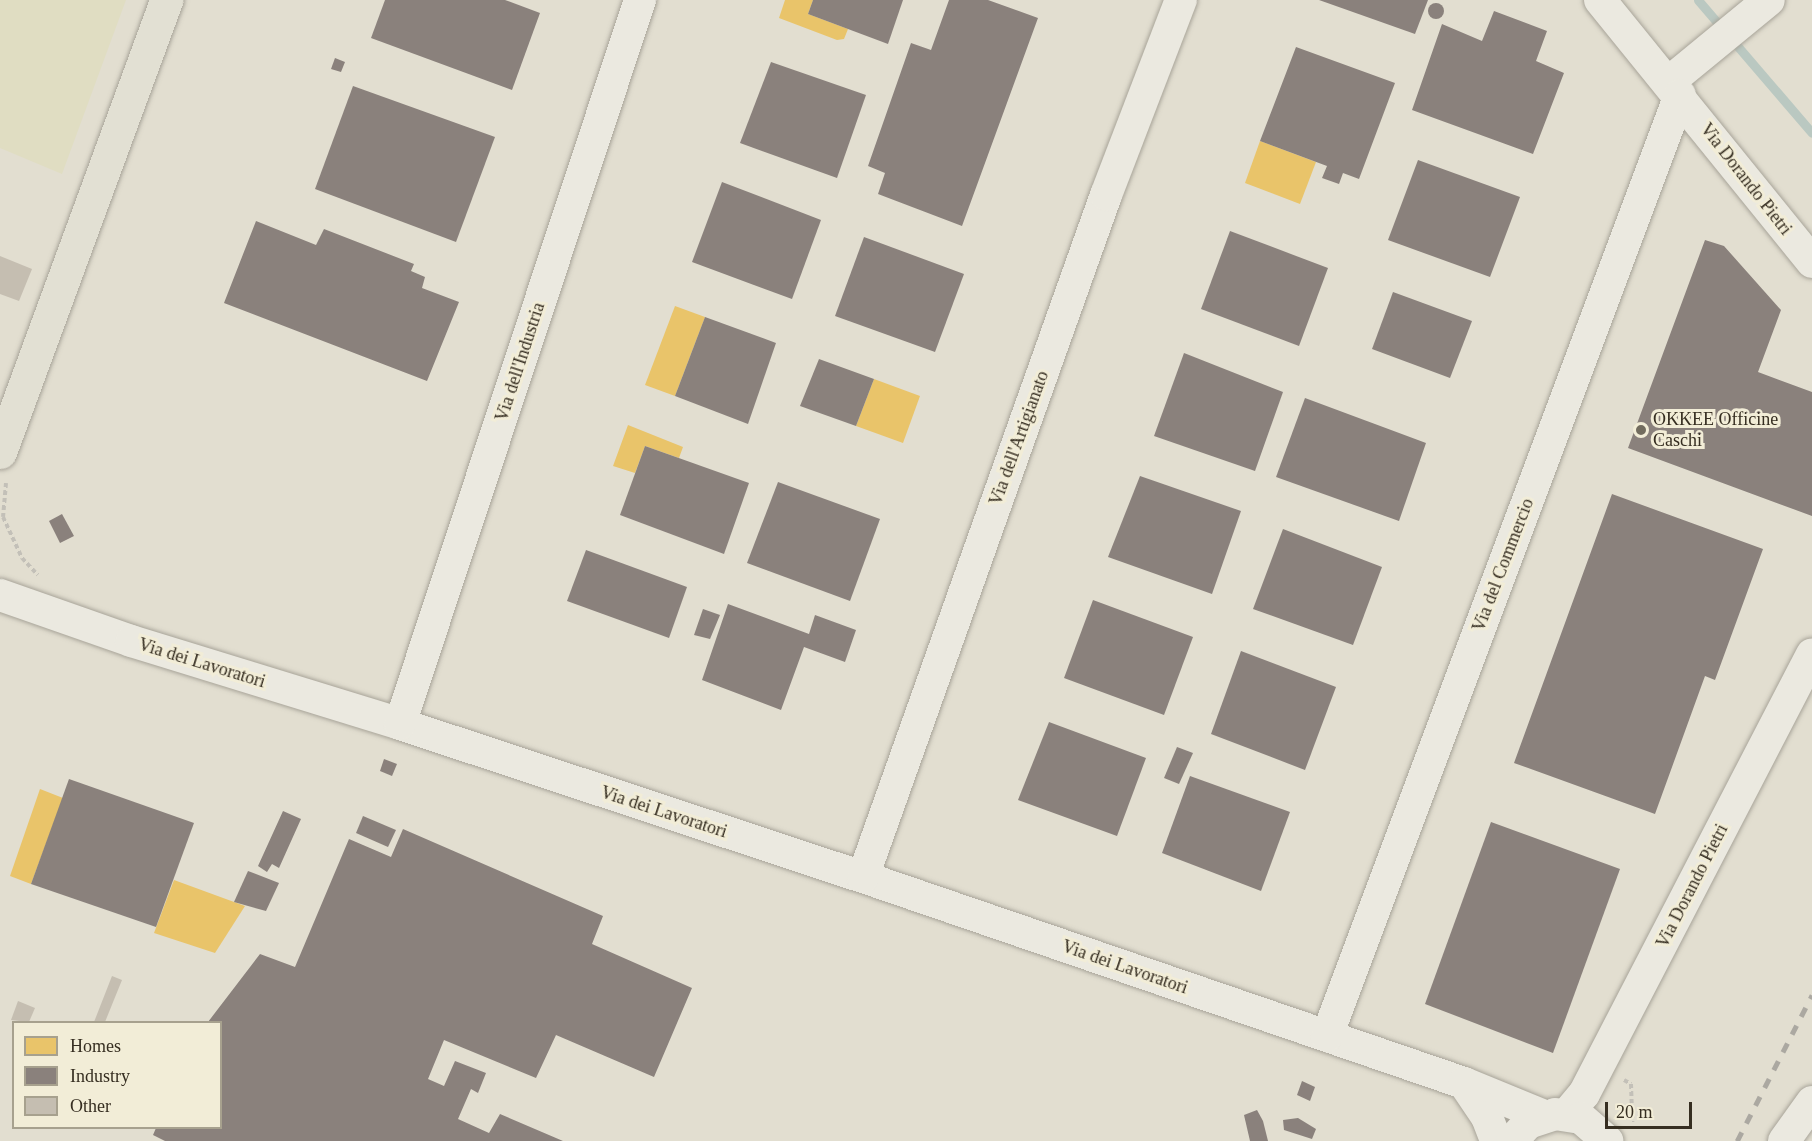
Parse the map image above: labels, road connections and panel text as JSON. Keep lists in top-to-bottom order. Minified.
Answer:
{"streets":{"street":["Via Dorando Pietri","Via dell'Industria","Via dell'Artigianato","Via del Commercio","Via dei Lavoratori"]},"crossings":[["Via Dorando Pietri","Via del Commercio"],["Via dell'Industria","Via dei Lavoratori"],["Via dell'Artigianato","Via dei Lavoratori"],["Via del Commercio","Via dei Lavoratori"]],"places":["OKKEE Officine Caschi"],"legend":["Homes","Industry","Other"],"scale_bar":"20 m"}
